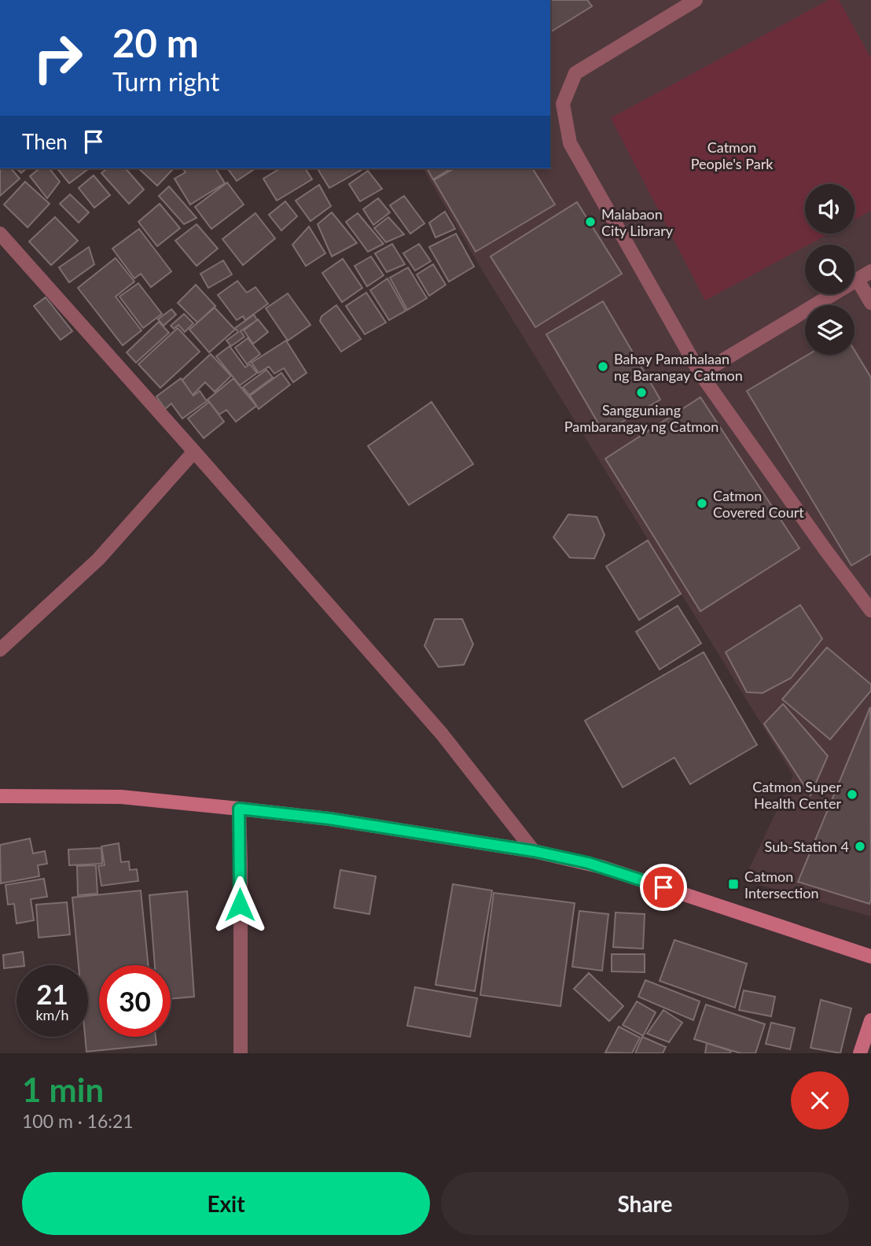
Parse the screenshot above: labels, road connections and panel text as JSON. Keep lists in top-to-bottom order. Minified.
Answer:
{"parks":["Catmon People's Park"],"places":{"other":["Malabaon City Library","Bahay Pamahalaan ng Barangay Catmon","Sangguniang Pambarangay ng Catmon","Catmon Covered Court","Catmon Super Health Center","Sub-Station 4"],"transit":["Catmon Intersection"]},"page":{"turn":["20 m","Turn right"],"then":"Then","speed":"21 km/h","limit":"30","heading":["1 min","100 m · 16:21"],"buttons":["Exit","Share"]}}
